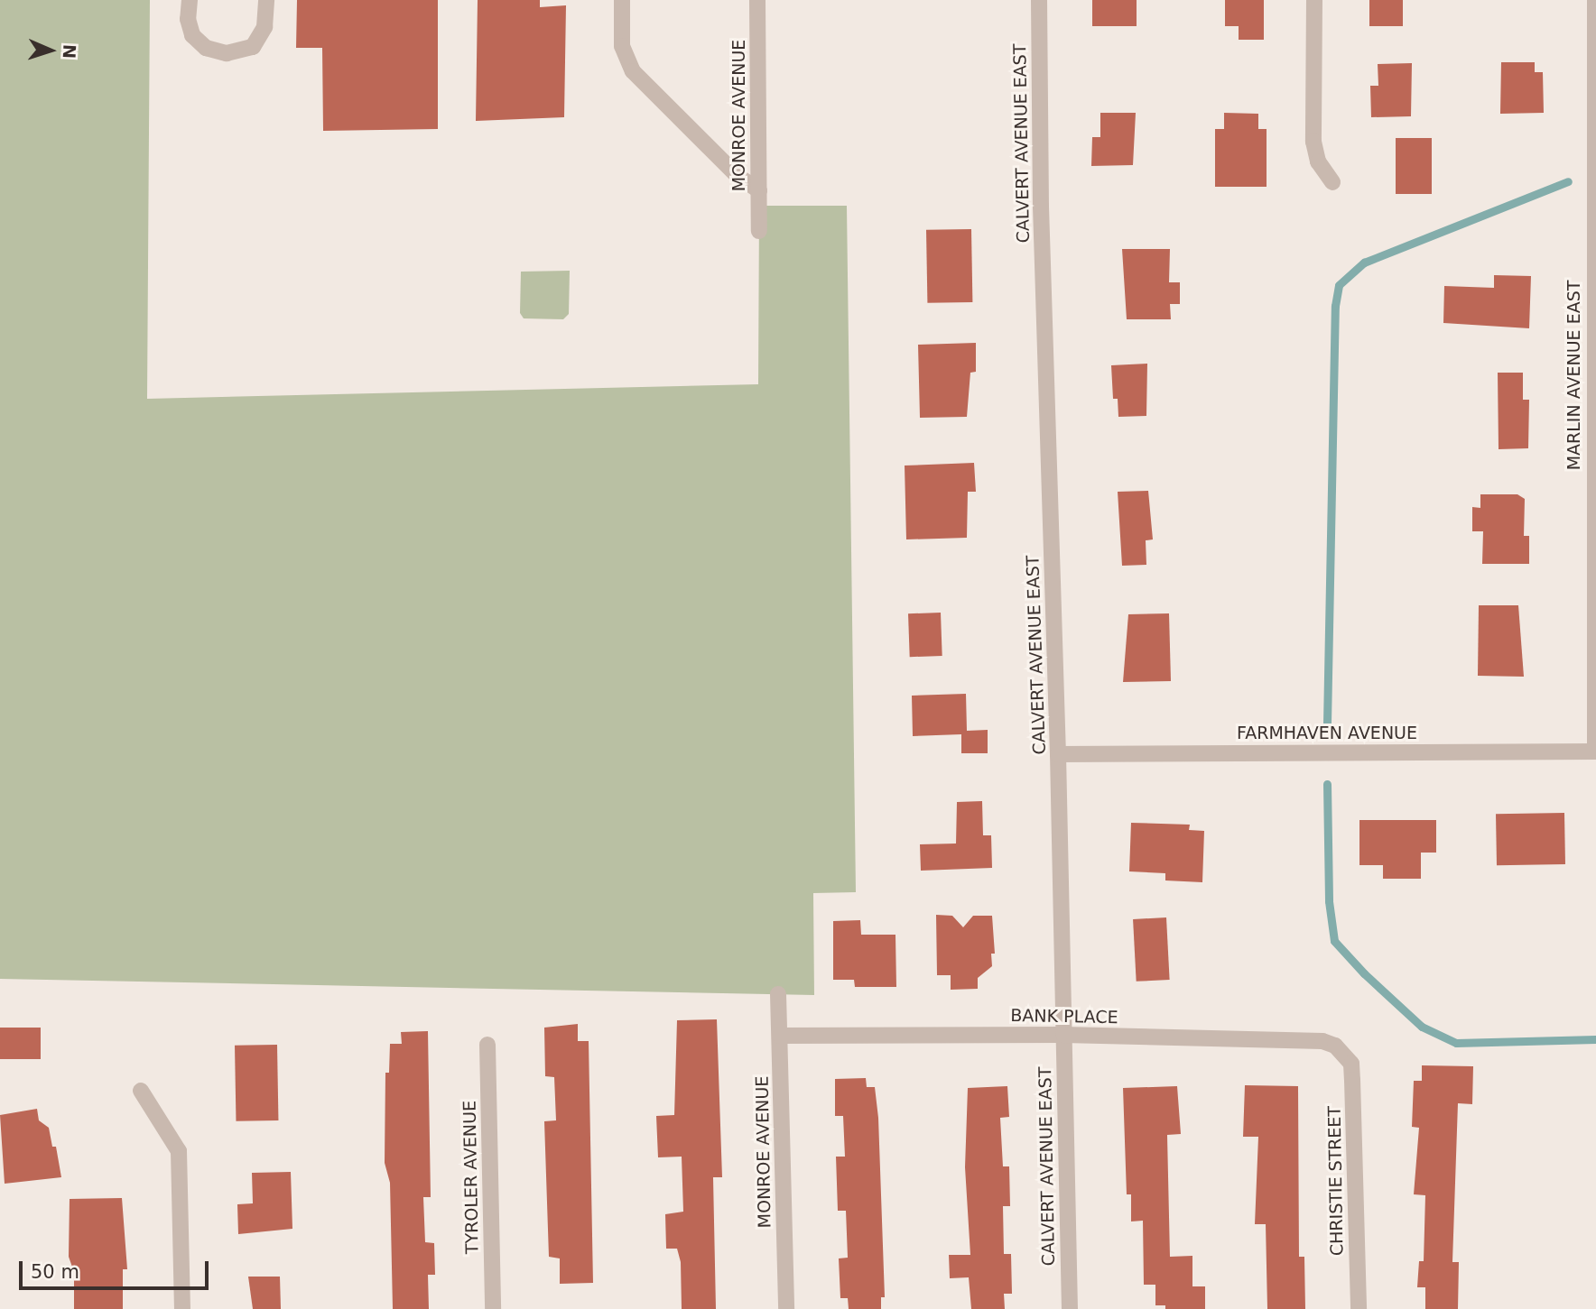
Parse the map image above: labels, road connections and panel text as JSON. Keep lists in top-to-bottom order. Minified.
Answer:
{"streets":{"street":["MONROE AVENUE","CALVERT AVENUE EAST","MARLIN AVENUE EAST","FARMHAVEN AVENUE","BANK PLACE","TYROLER AVENUE","CHRISTIE STREET"]},"crossings":[["MONROE AVENUE","BANK PLACE"],["CALVERT AVENUE EAST","FARMHAVEN AVENUE"],["CALVERT AVENUE EAST","BANK PLACE"],["MARLIN AVENUE EAST","FARMHAVEN AVENUE"],["BANK PLACE","CHRISTIE STREET"]],"scale_bar":"50 m","north":"right"}
